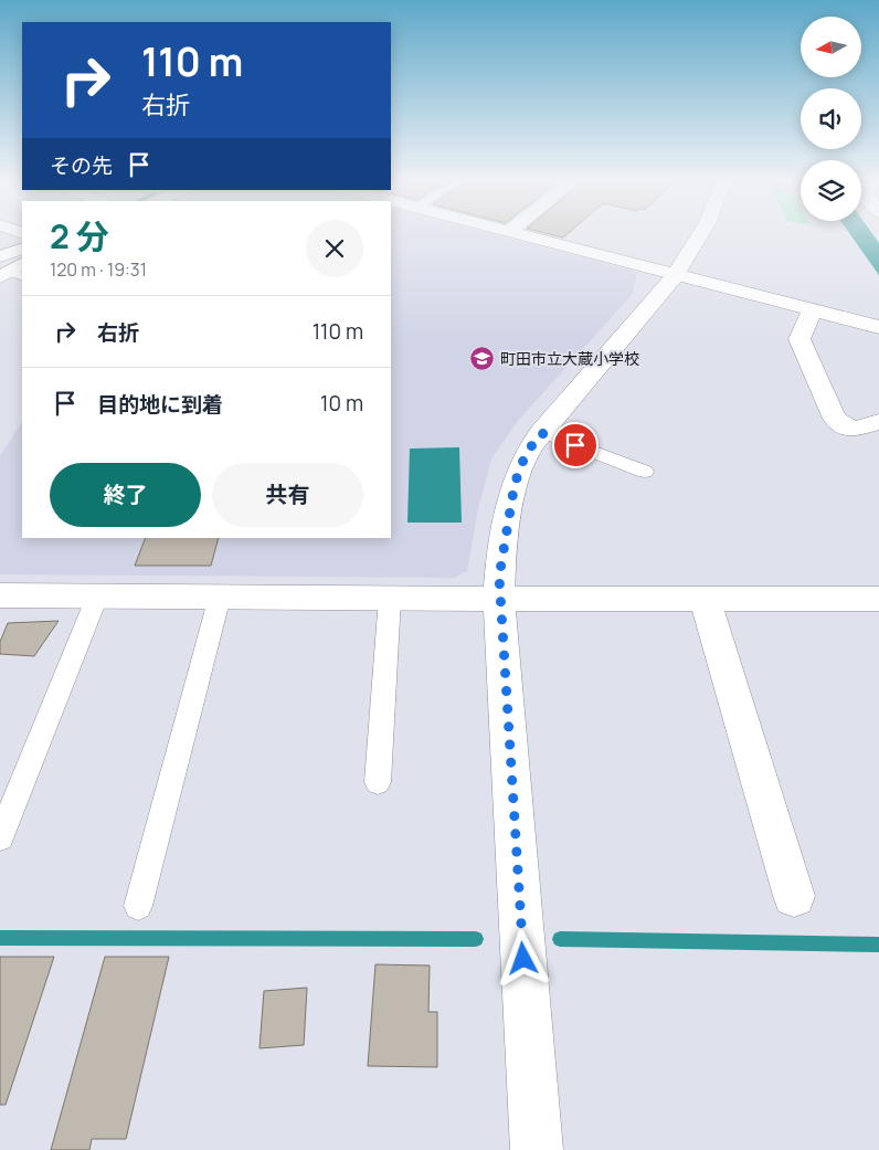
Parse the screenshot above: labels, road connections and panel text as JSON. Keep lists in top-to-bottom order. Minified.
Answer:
{"places":{"school or university":["町田市立大蔵小学校"]},"north":"left","page":{"turn":["110 m","右折"],"then":"その先","heading":["2 分","120 m · 19:31"],"list":[{"name":"右折","value":"110 m"},{"name":"目的地に到着","value":"10 m"}],"buttons":["終了","共有"]}}
